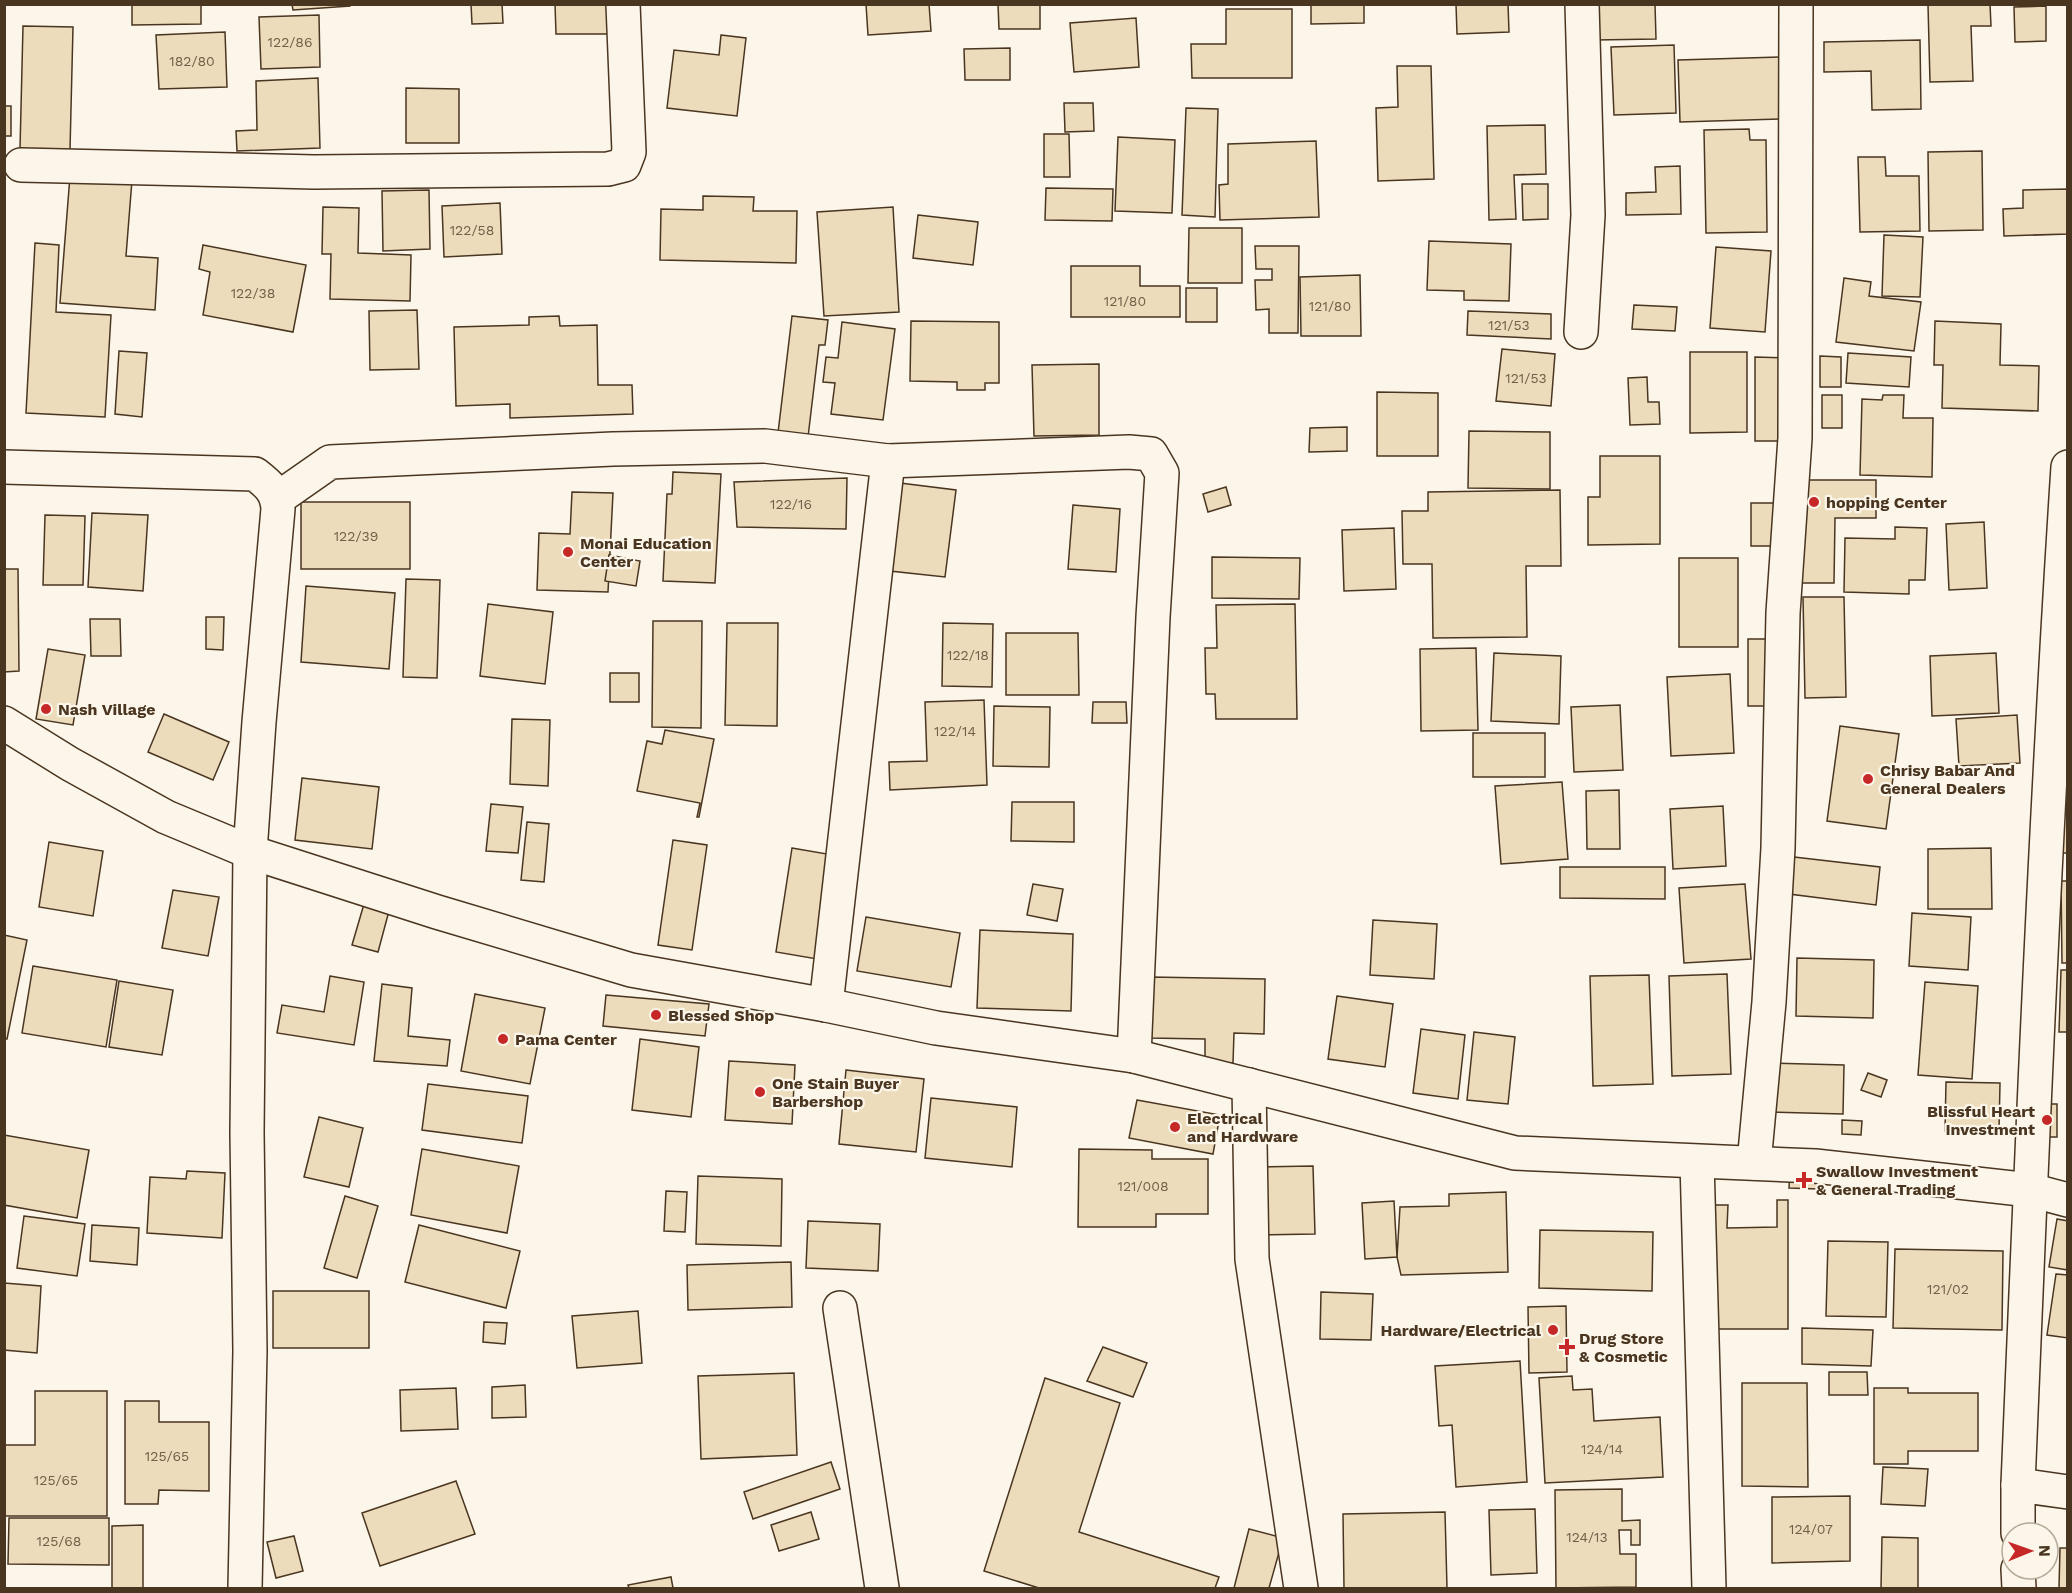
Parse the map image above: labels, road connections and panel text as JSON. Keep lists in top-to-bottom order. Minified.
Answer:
{"places":{"other":["hopping Center","Monai Education Center","Nash Village","Chrisy Babar And General Dealers","Blessed Shop","Pama Center","One Stain Buyer Barbershop","Blissful Heart Investment","Electrical and Hardware","Hardware/Electrical"],"health":["Swallow Investment & General Trading","Drug Store & Cosmetic"]},"house_numbers":["122/86","182/80","122/58","122/38","121/80","121/80","121/53","121/53","122/16","122/39","122/18","122/14","121/008","121/02","124/14","125/65","125/65","124/07","124/13","125/68"],"north":"right"}
